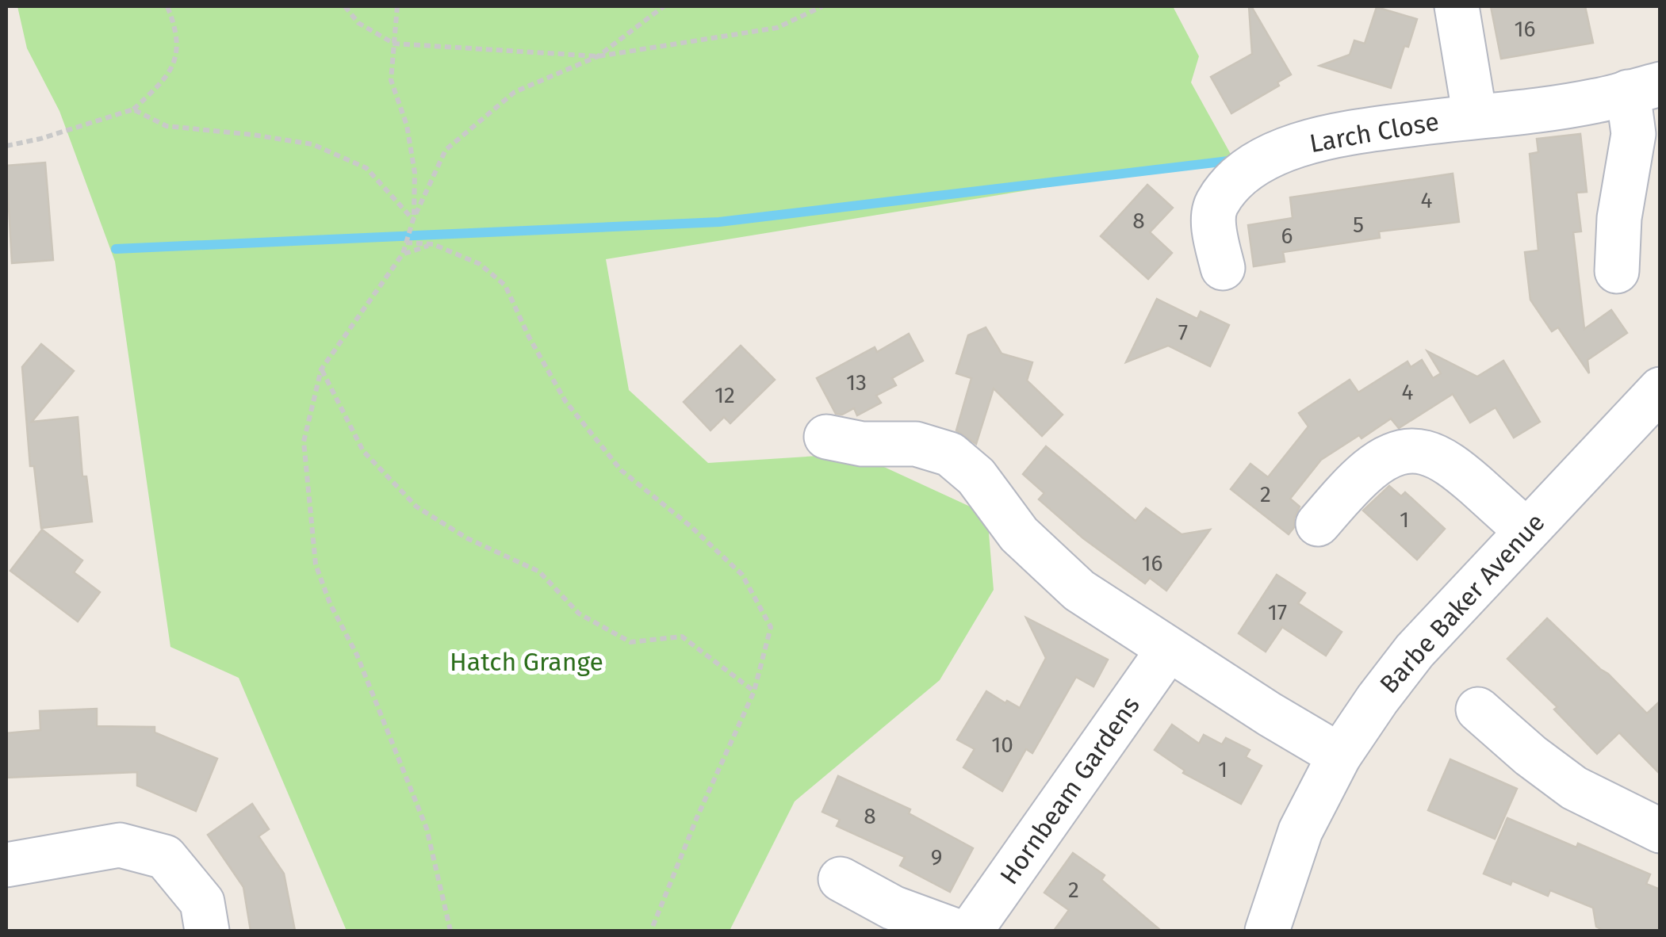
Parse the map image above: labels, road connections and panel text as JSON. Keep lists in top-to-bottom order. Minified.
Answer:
{"streets":{"street":["Larch Close","Barbe Baker Avenue","Hornbeam Gardens"]},"parks":["Hatch Grange"],"house_numbers":["16","4","8","5","6","7","13","4","12","2","1","16","17","10","1","8","9","2"]}
